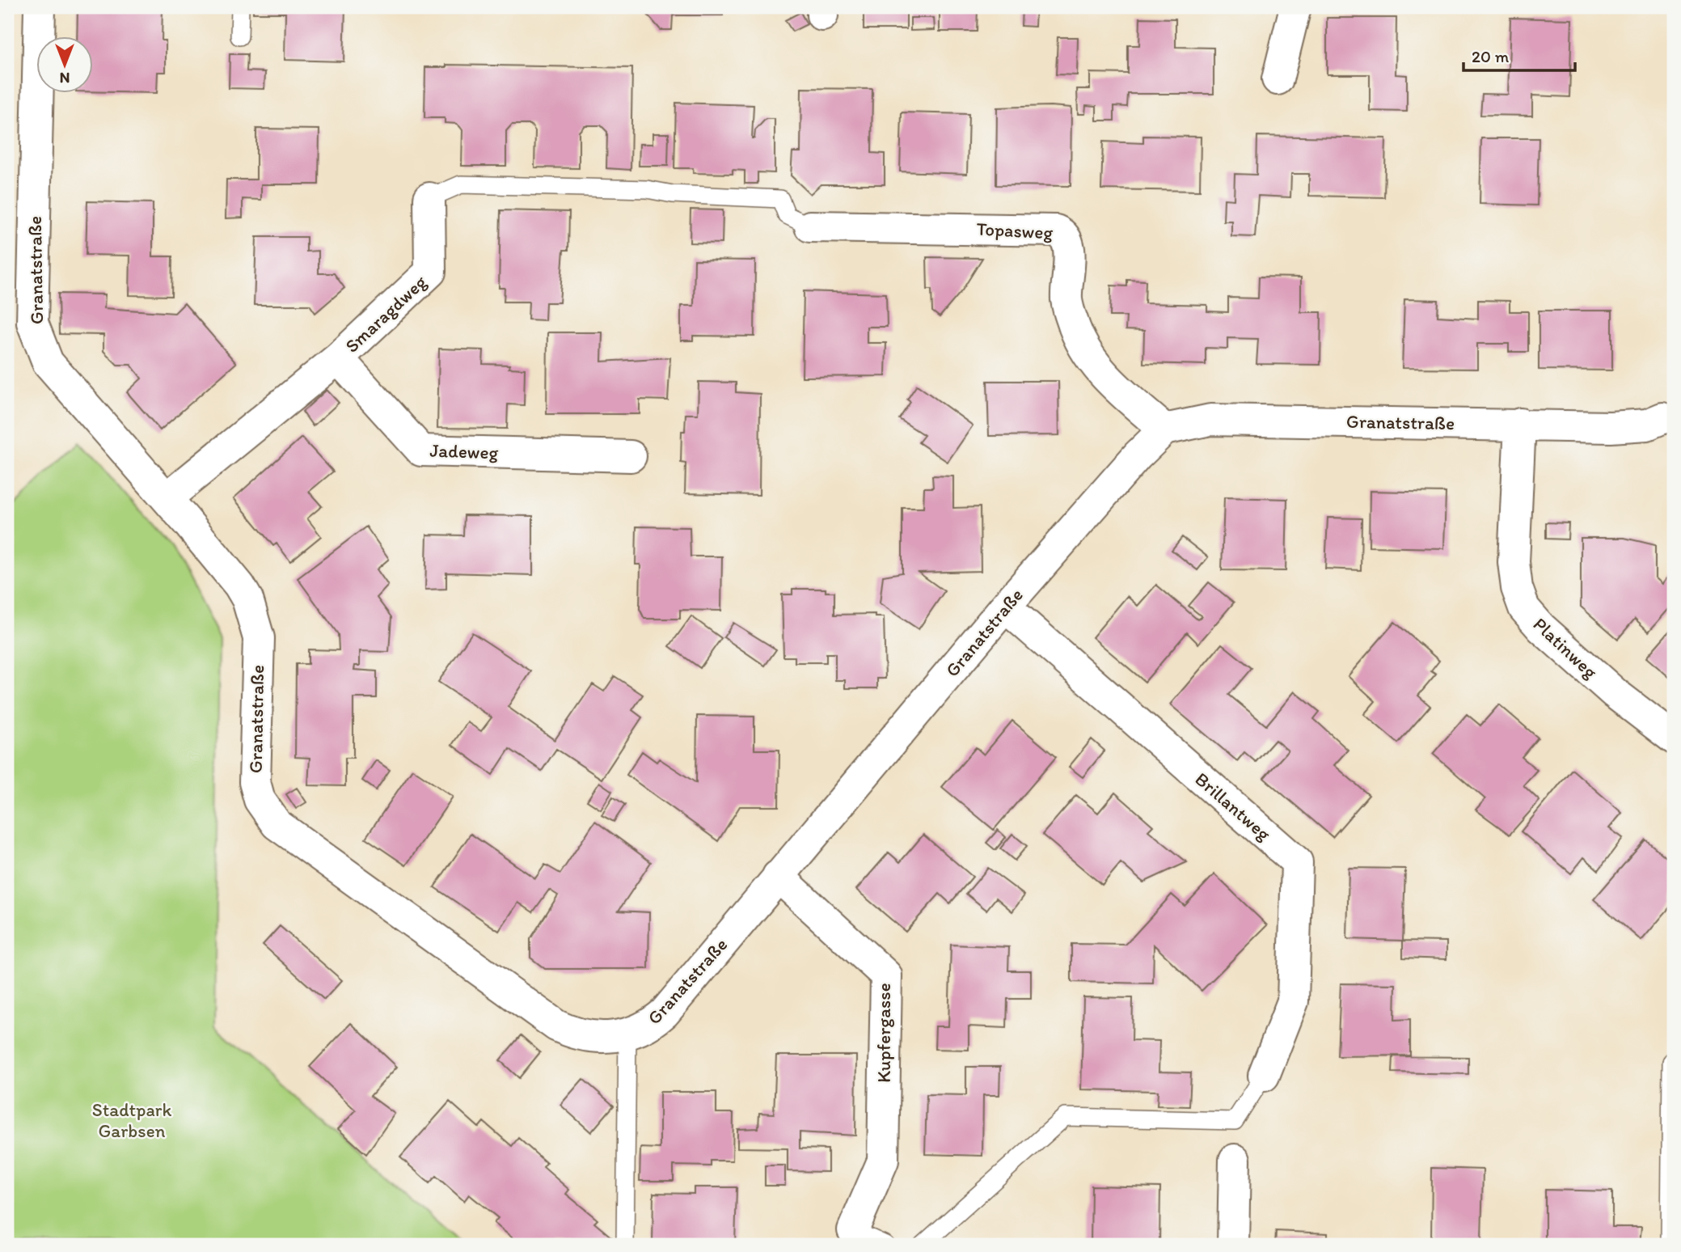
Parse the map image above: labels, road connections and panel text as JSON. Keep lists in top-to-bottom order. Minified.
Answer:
{"streets":{"street":["Topasweg","Granatstraße","Smaragdweg","Jadeweg","Platinweg","Brillantweg","Kupfergasse"]},"crossings":[["Topasweg","Granatstraße"],["Topasweg","Smaragdweg"],["Granatstraße","Smaragdweg"],["Granatstraße","Platinweg"],["Granatstraße","Brillantweg"],["Granatstraße","Kupfergasse"],["Smaragdweg","Jadeweg"]],"parks":["Stadtpark Garbsen"],"scale_bar":"20 m","north":"bottom"}
